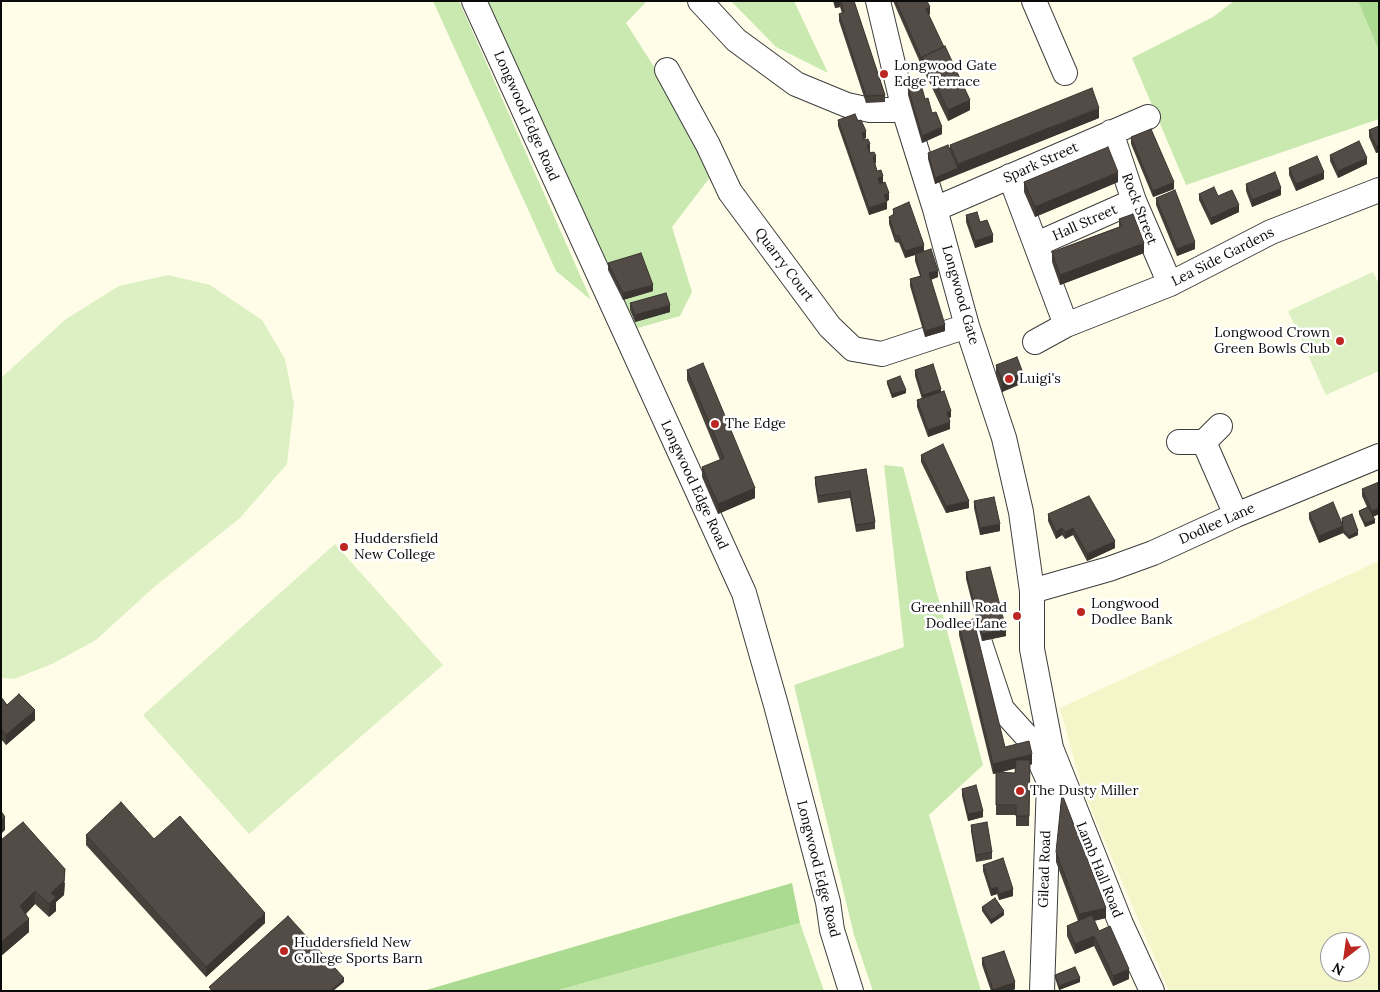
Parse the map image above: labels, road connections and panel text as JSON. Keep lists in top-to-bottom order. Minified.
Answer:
{"streets":{"street":["Longwood Edge Road","Spark Street","Rock Street","Hall Street","Lea Side Gardens","Quarry Court","Longwood Gate","Dodlee Lane","Gilead Road","Lamb Hall Road"]},"crossings":[["Spark Street","Rock Street"],["Spark Street","Longwood Gate"],["Rock Street","Hall Street"],["Rock Street","Lea Side Gardens"],["Quarry Court","Longwood Gate"],["Longwood Gate","Dodlee Lane"],["Longwood Gate","Gilead Road"],["Longwood Gate","Lamb Hall Road"],["Gilead Road","Lamb Hall Road"]],"places":["Longwood Gate Edge Terrace","Longwood Crown Green Bowls Club","Luigi's","The Edge","Huddersfield New College","Longwood Dodlee Bank","Greenhill Road Dodlee Lane","The Dusty Miller","Huddersfield New College Sports Barn"],"north":"bottom left"}
